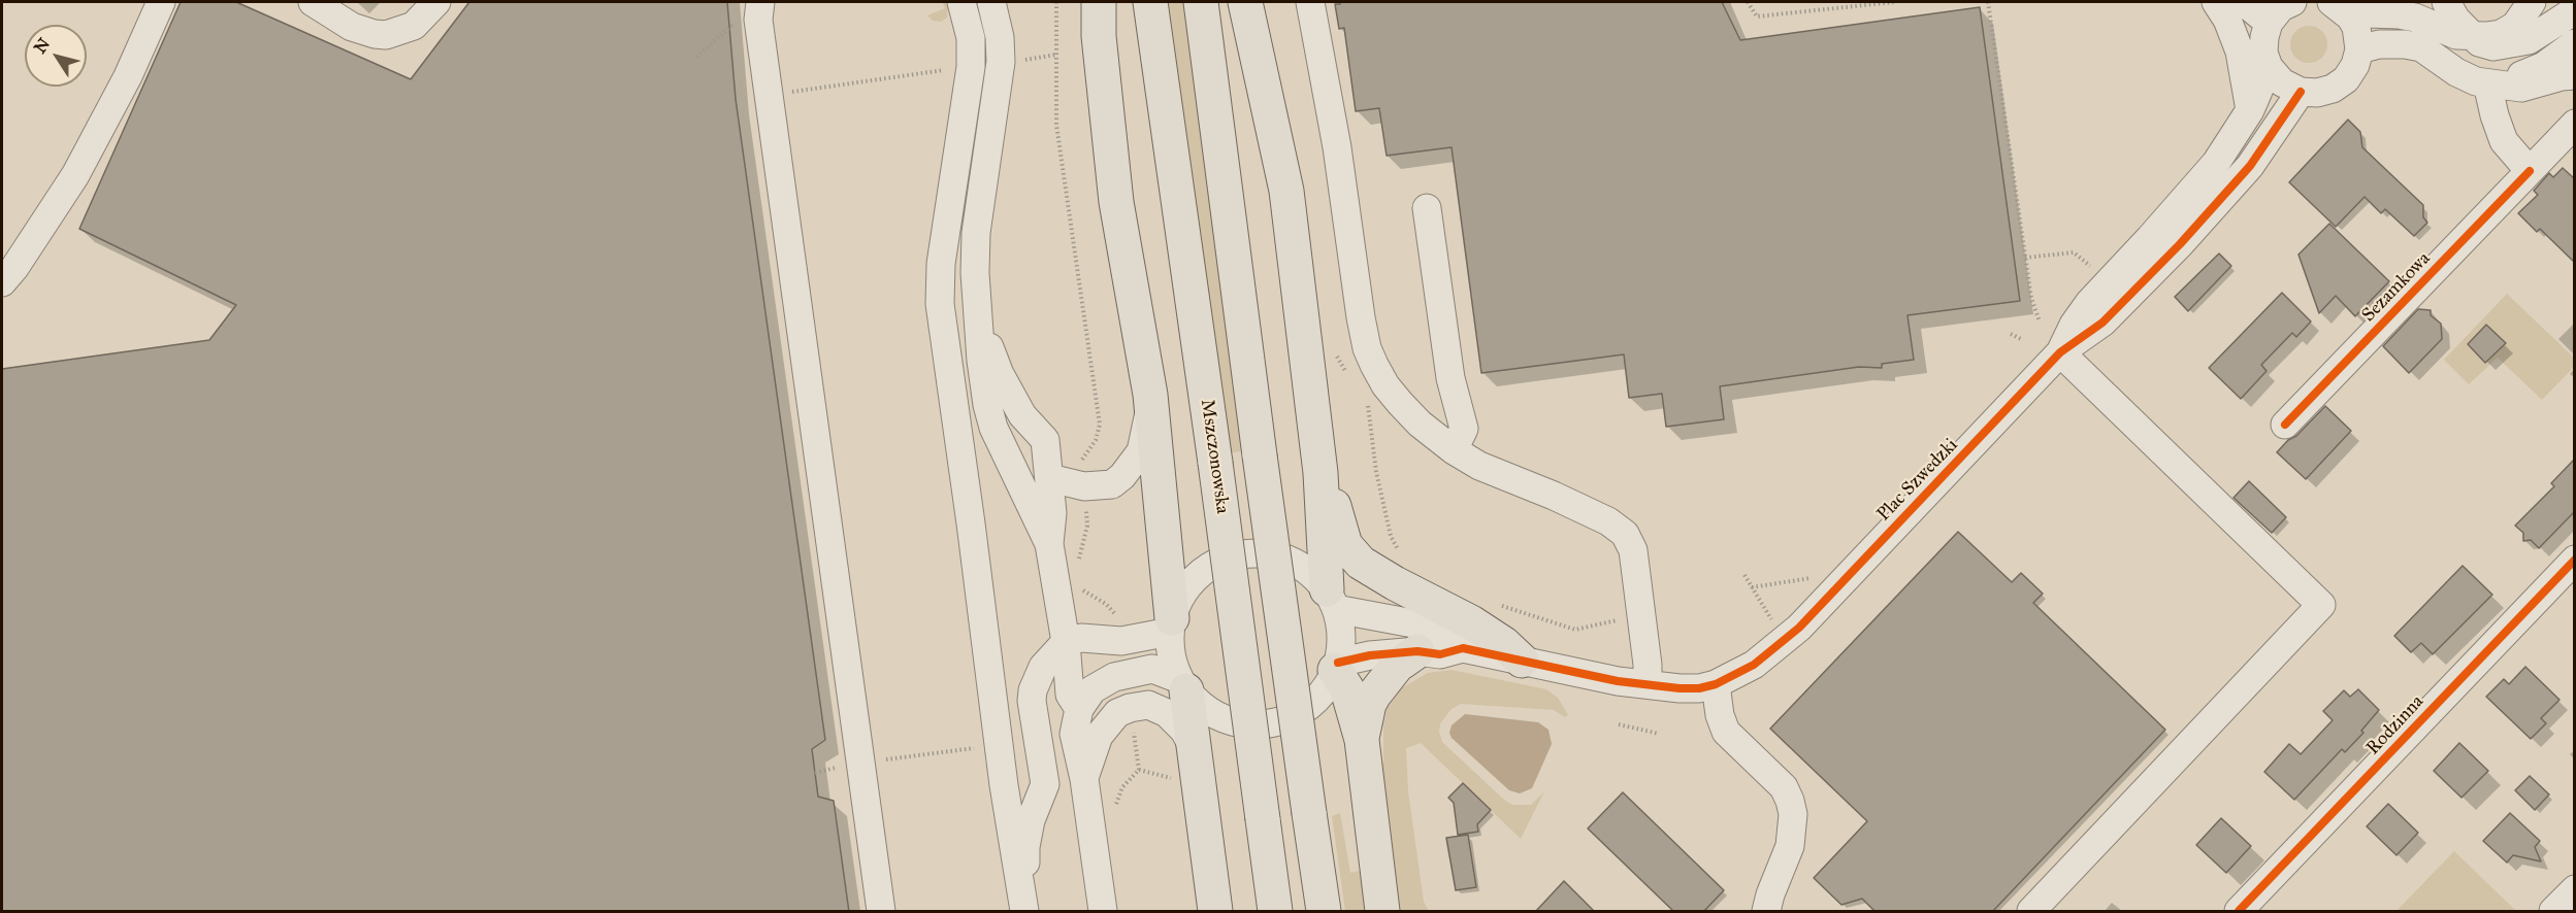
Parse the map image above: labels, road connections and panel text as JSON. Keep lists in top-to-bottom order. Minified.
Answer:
{"streets":{"main road":["Mszczonowska"],"street":["Sezamkowa","Plac Szwedzki","Rodzinna"]},"north":"top left"}
